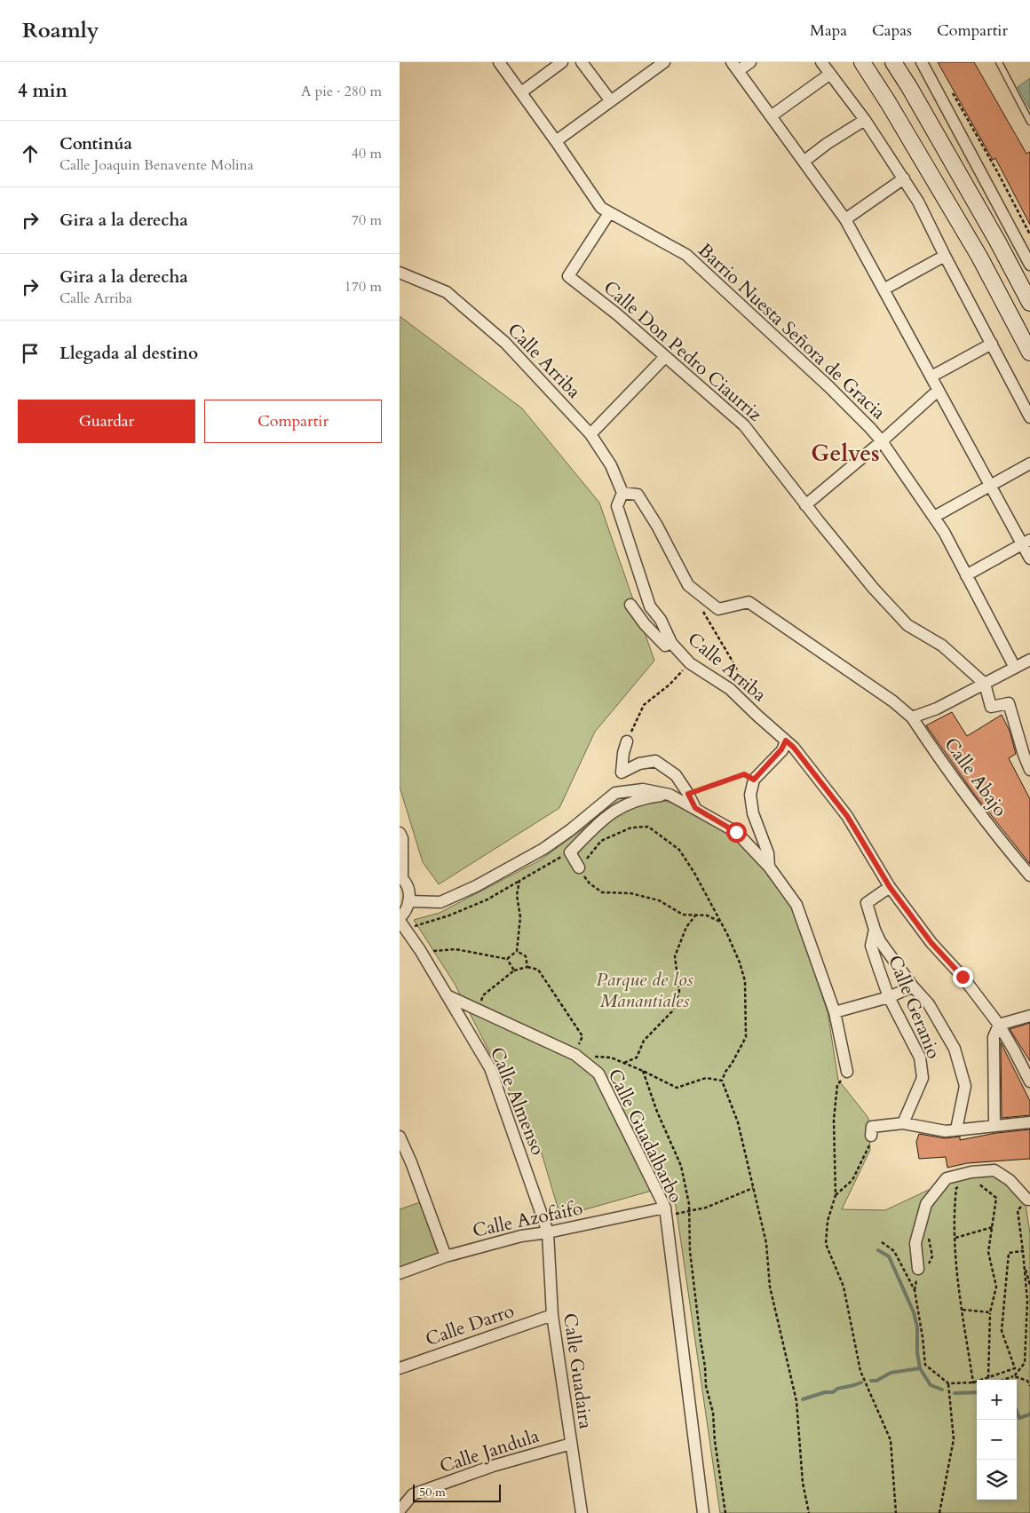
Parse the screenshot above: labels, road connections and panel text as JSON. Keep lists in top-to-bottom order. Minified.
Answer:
{"streets":{"street":["Barrio Nuesta Señora de Gracia","Calle Don Pedro Ciaurriz","Calle Arriba","Calle Abajo","Calle Geranio","Calle Almenso","Calle Guadalbarbo","Calle Azofaifo","Calle Darro","Calle Guadaira","Calle Jandula"]},"crossings":[["Barrio Nuesta Señora de Gracia","Calle Don Pedro Ciaurriz"],["Calle Arriba","Calle Geranio"],["Calle Almenso","Calle Guadalbarbo"],["Calle Almenso","Calle Azofaifo"],["Calle Almenso","Calle Guadaira"],["Calle Guadalbarbo","Calle Azofaifo"],["Calle Azofaifo","Calle Guadaira"],["Calle Darro","Calle Guadaira"],["Calle Guadaira","Calle Jandula"]],"districts":["Gelves"],"parks":["Parque de los Manantiales"],"scale_bar":"50 m","page":{"header":"Roamly","nav":["Mapa","Capas","Compartir"],"heading":["4 min","A pie · 280 m"],"list":[["Continúa","Calle Joaquin Benavente Molina","40 m"],["Gira a la derecha","70 m"],["Gira a la derecha","Calle Arriba","170 m"],"Llegada al destino"],"buttons":["Guardar","Compartir"],"map_buttons":["+","−"],"scale":"50 m"}}
